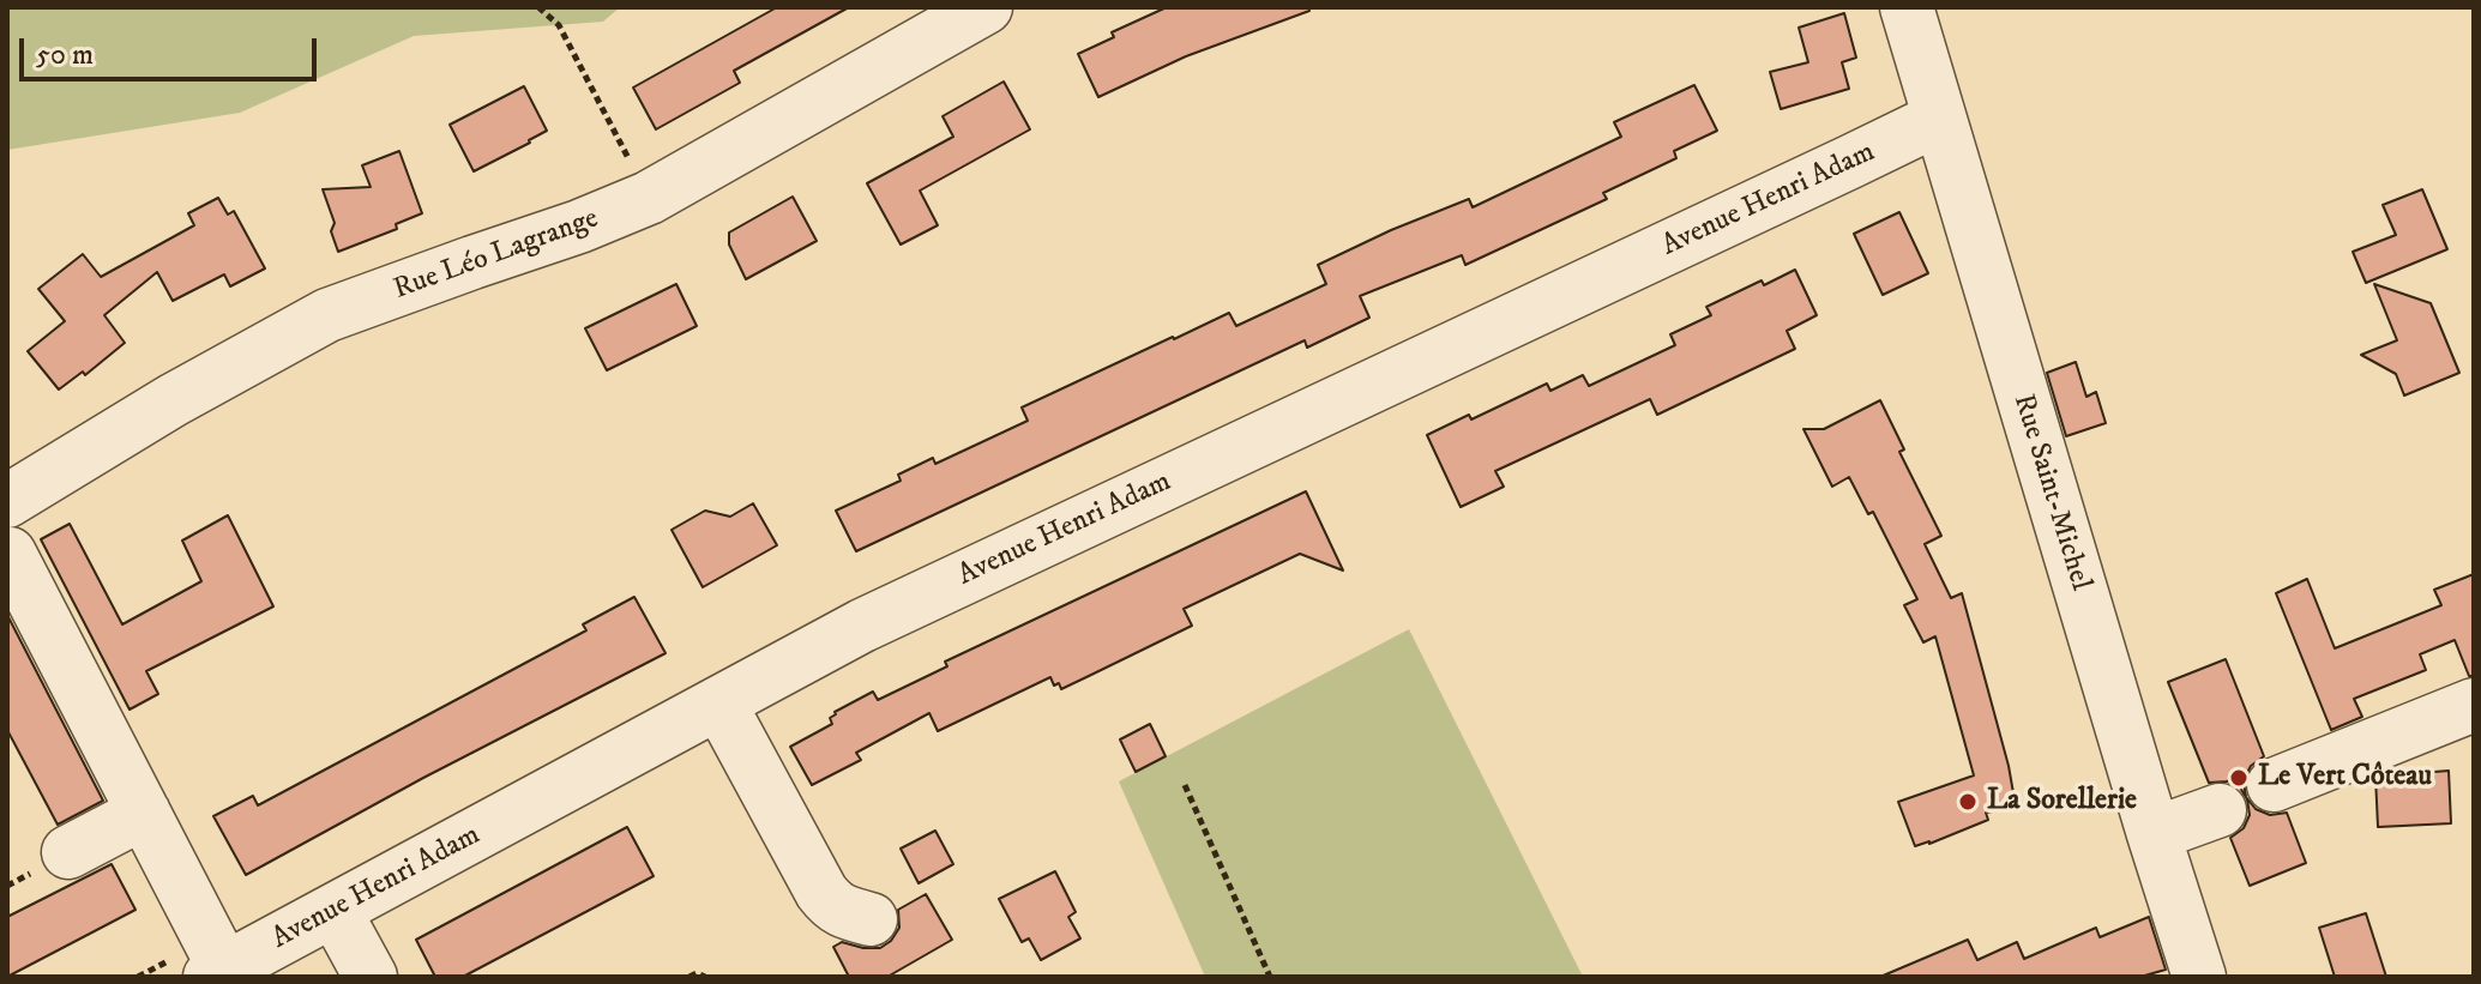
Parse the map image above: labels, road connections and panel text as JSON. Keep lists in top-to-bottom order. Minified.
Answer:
{"streets":{"street":["Avenue Henri Adam","Rue Léo Lagrange","Rue Saint-Michel"]},"crossings":[["Avenue Henri Adam","Rue Saint-Michel"]],"places":["Le Vert Côteau","La Sorellerie"],"scale_bar":"50 m"}
